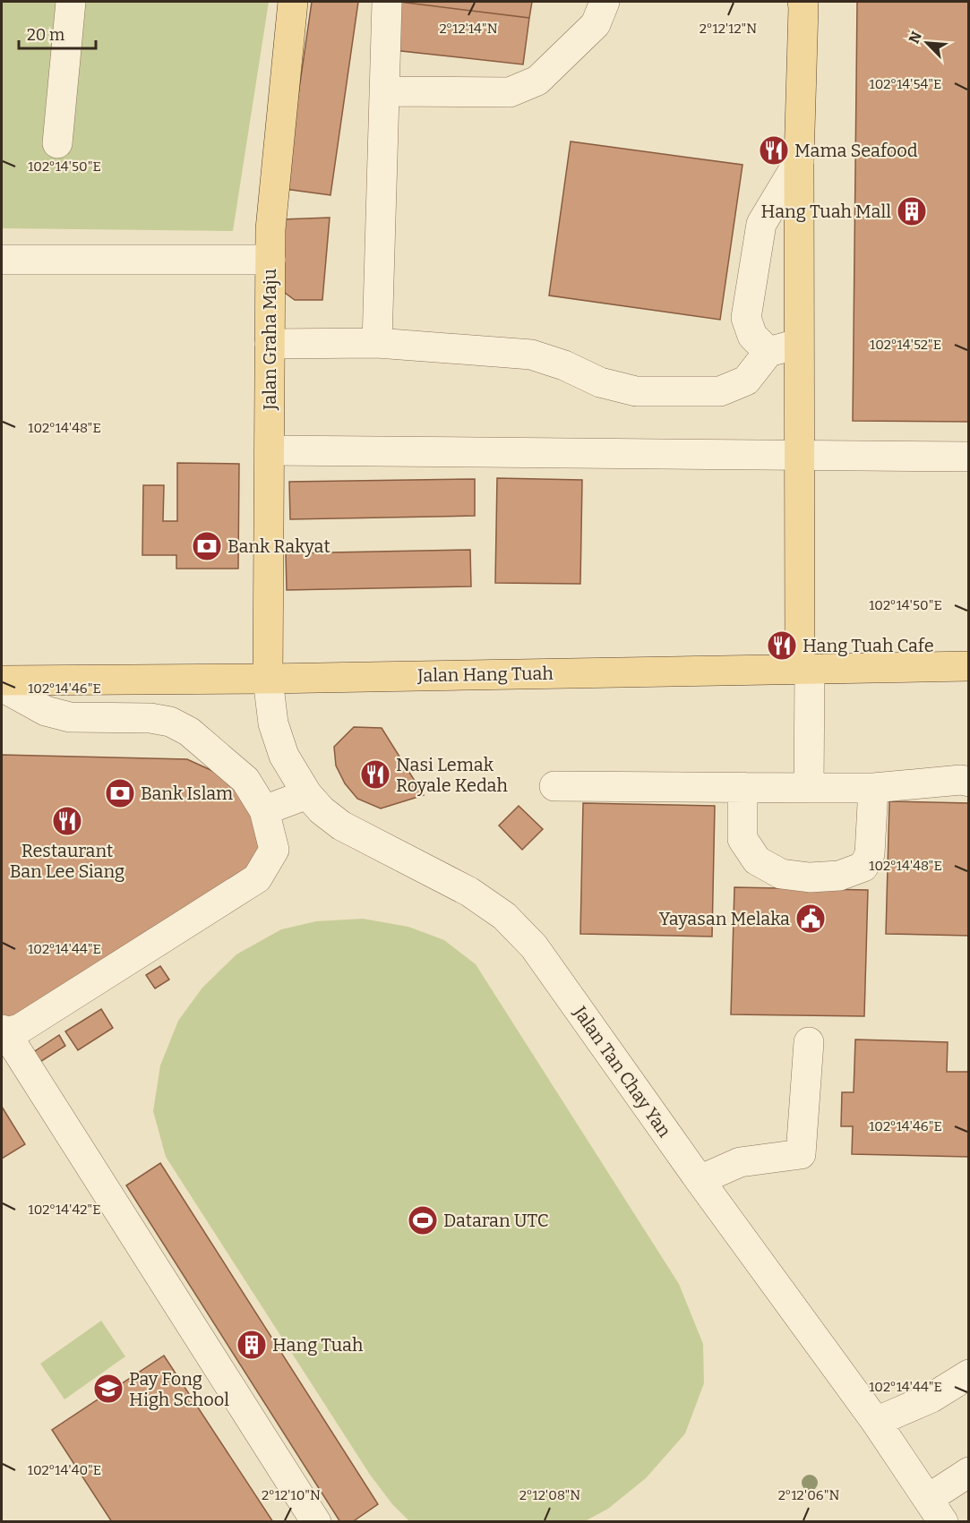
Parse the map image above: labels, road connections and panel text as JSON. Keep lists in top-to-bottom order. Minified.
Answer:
{"streets":{"main road":["Jalan Graha Maju","Jalan Hang Tuah"],"street":["Jalan Tan Chay Yan"]},"crossings":[["Jalan Graha Maju","Jalan Hang Tuah"],["Jalan Graha Maju","Jalan Tan Chay Yan"],["Jalan Hang Tuah","Jalan Tan Chay Yan"]],"places":{"restaurant":["Mama Seafood","Hang Tuah Cafe","Nasi Lemak Royale Kedah","Restaurant Ban Lee Siang"],"building":["Hang Tuah Mall","Hang Tuah"],"bank":["Bank Rakyat","Bank Islam"],"public building":["Yayasan Melaka"],"sports":["Dataran UTC"],"school or university":["Pay Fong High School"]},"scale_bar":"20 m","north":"top left","coordinates":["2°12'14\"N","2°12'12\"N","102°14'54\"E","102°14'50\"E","102°14'52\"E","102°14'48\"E","102°14'46\"E","102°14'44\"E","102°14'42\"E","102°14'40\"E","2°12'10\"N","2°12'08\"N","2°12'06\"N"]}
